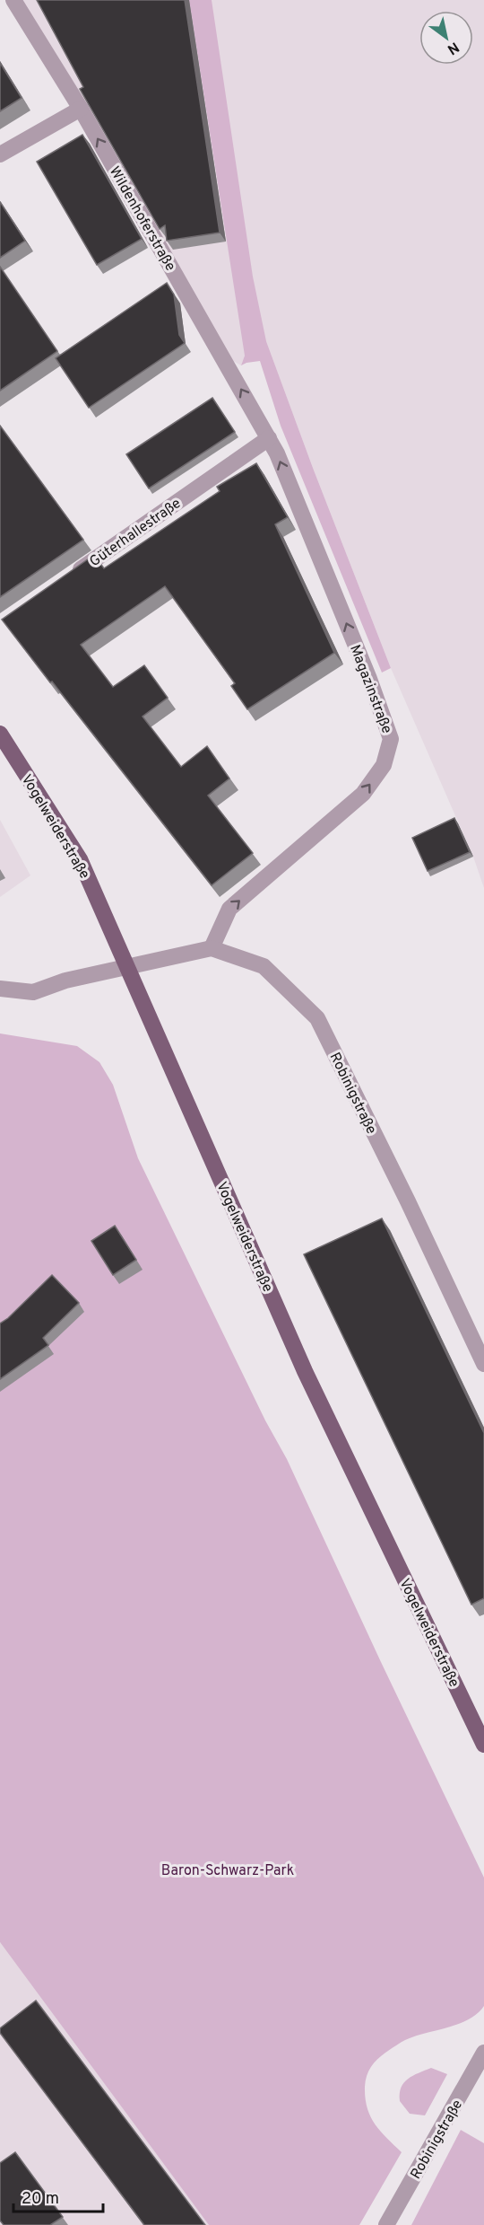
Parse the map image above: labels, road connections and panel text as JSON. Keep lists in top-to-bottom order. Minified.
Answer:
{"streets":{"main road":["Vogelweiderstraße"],"street":["Wildenhoferstraße","Güterhallestraße","Magazinstraße","Robinigstraße"]},"crossings":[["Wildenhoferstraße","Güterhallestraße"],["Wildenhoferstraße","Magazinstraße"],["Güterhallestraße","Magazinstraße"],["Magazinstraße","Robinigstraße"]],"one_way":["Wildenhoferstraße","Magazinstraße"],"parks":["Baron-Schwarz-Park"],"scale_bar":"20 m","north":"bottom right"}
